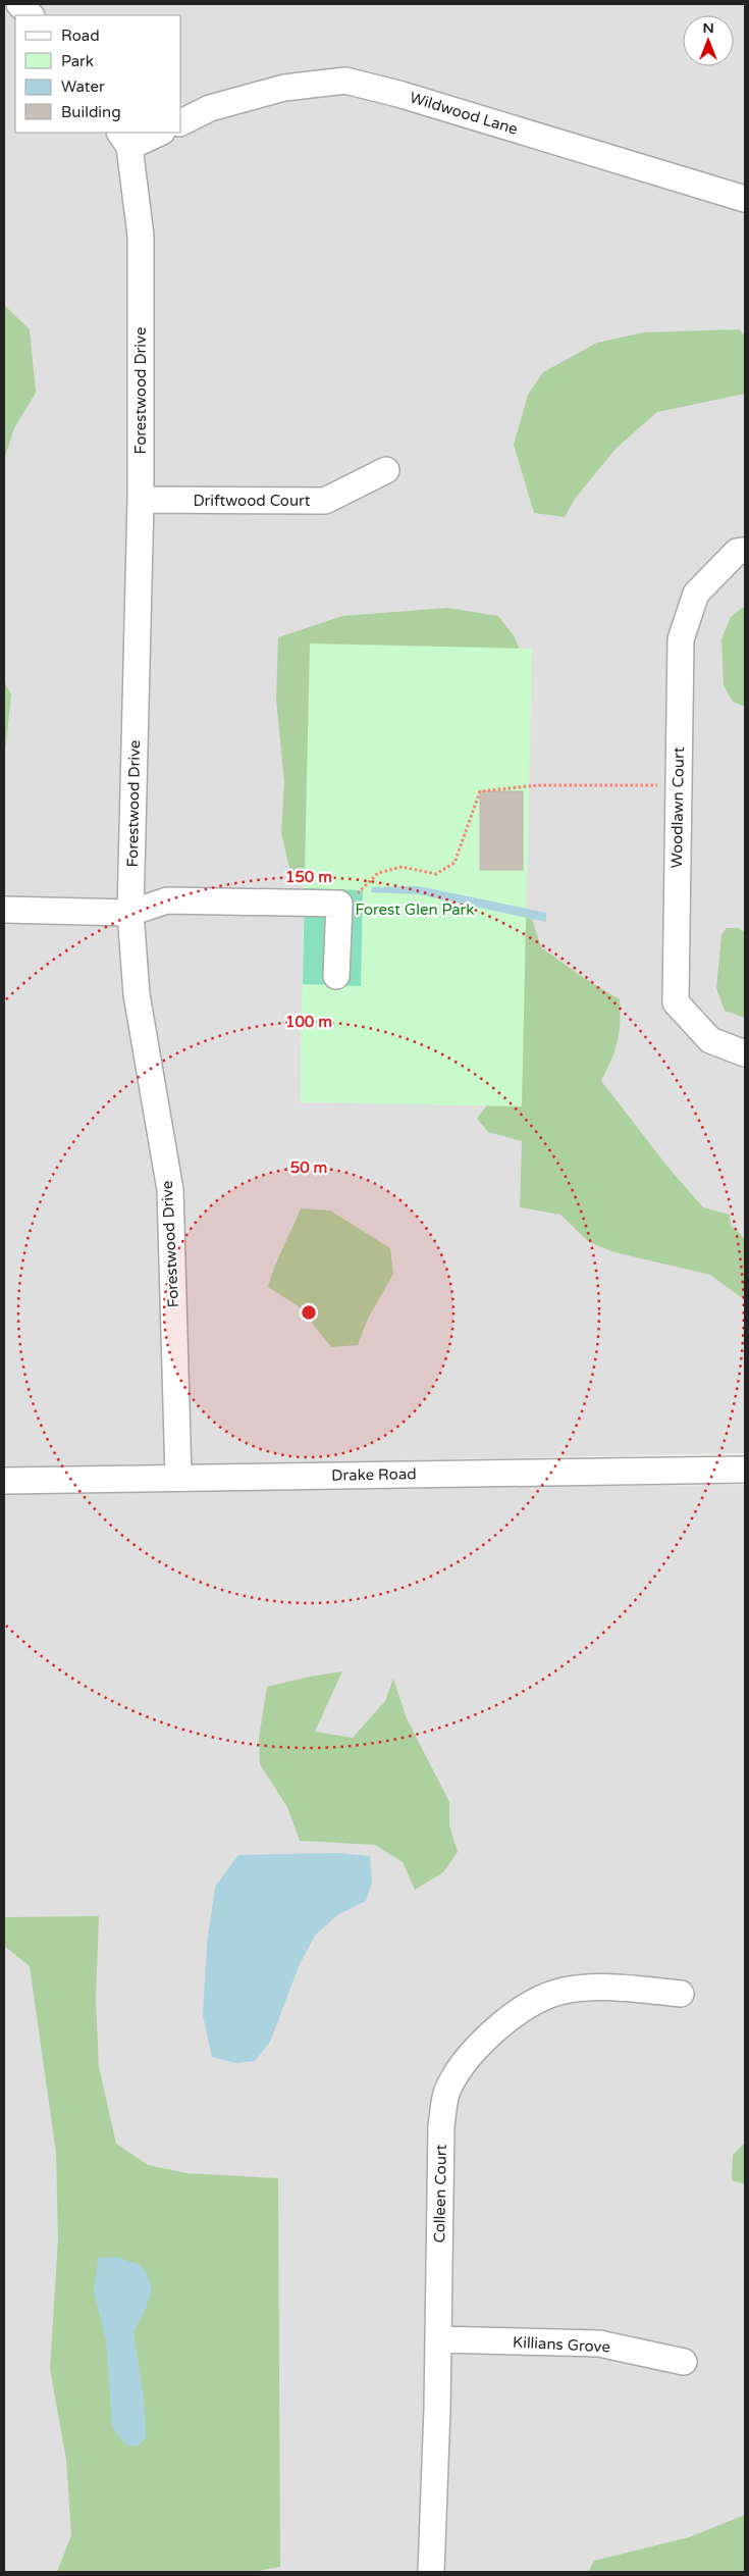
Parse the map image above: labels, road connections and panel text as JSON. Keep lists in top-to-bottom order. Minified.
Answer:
{"streets":{"street":["Wildwood Lane","Forestwood Drive","Driftwood Court","Woodlawn Court","Drake Road","Colleen Court","Killians Grove"]},"crossings":[["Forestwood Drive","Driftwood Court"],["Forestwood Drive","Drake Road"],["Colleen Court","Killians Grove"]],"parks":["Forest Glen Park"],"legend":["Road","Park","Water","Building"],"north":"top","rings":["150 m","100 m","50 m"]}
